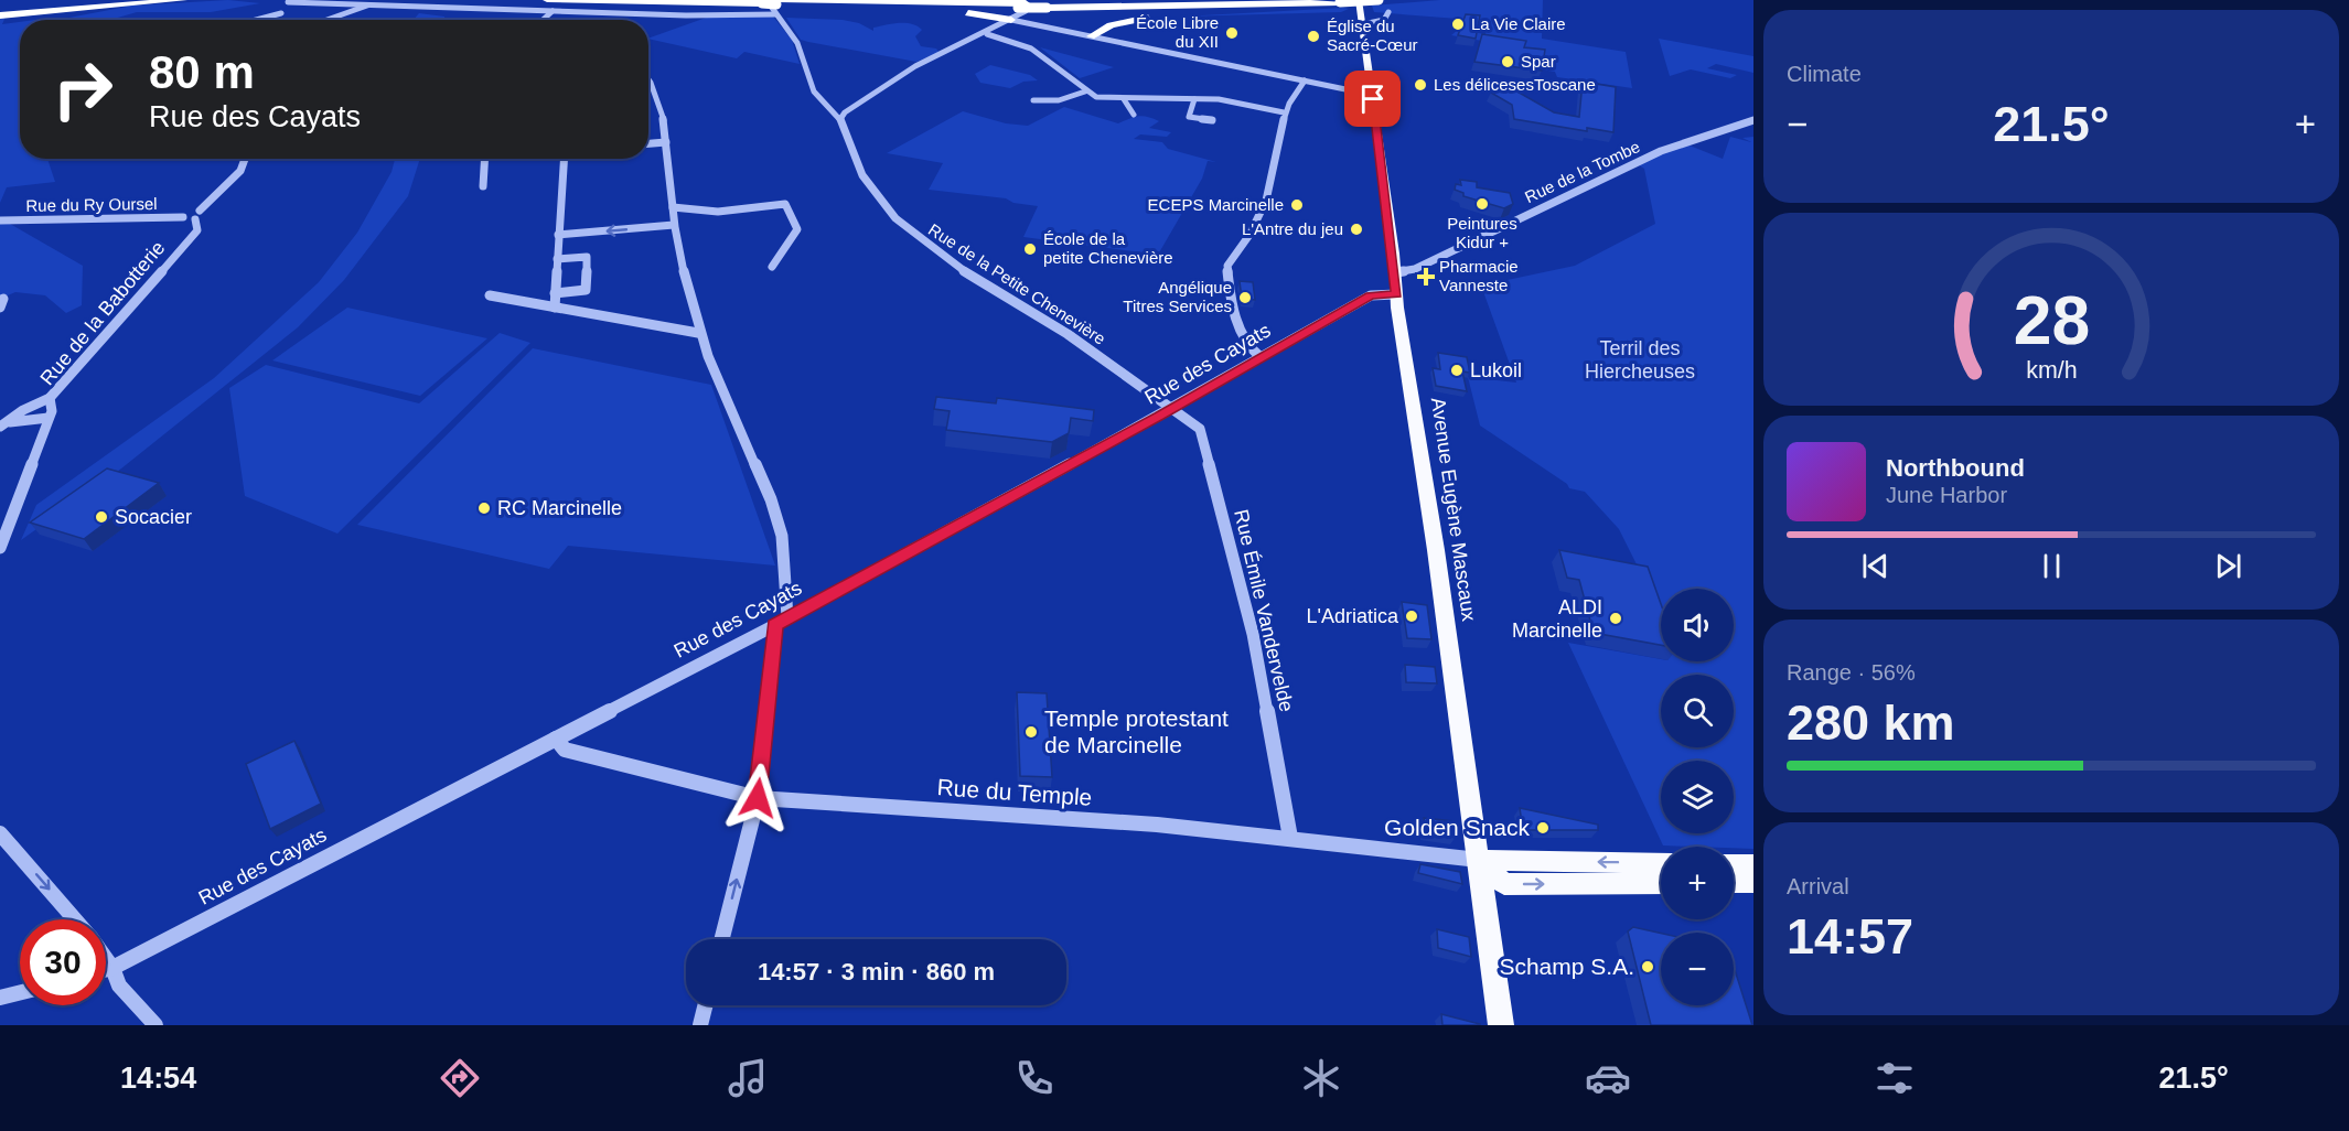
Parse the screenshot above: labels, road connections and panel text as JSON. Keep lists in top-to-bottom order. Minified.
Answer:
{"streets":{"main road":["Avenue Eugène Mascaux"],"street":["Rue de la Tombe","Rue du Ry Oursel","Rue de la Petite Chenevière","Rue de la Babotterie","Rue des Cayats","Rue Émile Vandervelde","Rue du Temple"]},"crossings":[["Rue de la Tombe","Avenue Eugène Mascaux"],["Rue du Ry Oursel","Rue de la Babotterie"],["Rue de la Petite Chenevière","Rue des Cayats"],["Rue de la Petite Chenevière","Rue Émile Vandervelde"],["Rue des Cayats","Avenue Eugène Mascaux"],["Rue des Cayats","Rue Émile Vandervelde"],["Rue des Cayats","Rue du Temple"],["Avenue Eugène Mascaux","Rue du Temple"],["Rue Émile Vandervelde","Rue du Temple"]],"parks":["Terril des Hiercheuses"],"places":{"other":["La Vie Claire","École Libre du XII","Église du Sacré-Cœur","Spar","Les délicesesToscane","Peintures Kidur +","ECEPS Marcinelle","L'Antre du jeu","École de la petite Chenevière","Angélique Titres Services","Lukoil","RC Marcinelle","Socacier","L'Adriatica","ALDI Marcinelle","Temple protestant de Marcinelle","Golden Snack","Schamp S.A."],"health":["Pharmacie Vanneste"]},"page":{"tile":["Climate",["Range · 56%","280 km"],["Arrival","14:57"]],"turn":["80 m","Rue des Cayats"],"heat":["−","21.5°","+"],"song":["Northbound","June Harbor"],"map_buttons":["+","−"],"limit":"30","trip":"14:57 · 3 min · 860 m","tabs":["14:54","21.5°"],"gauge":["28","km/h"]}}
